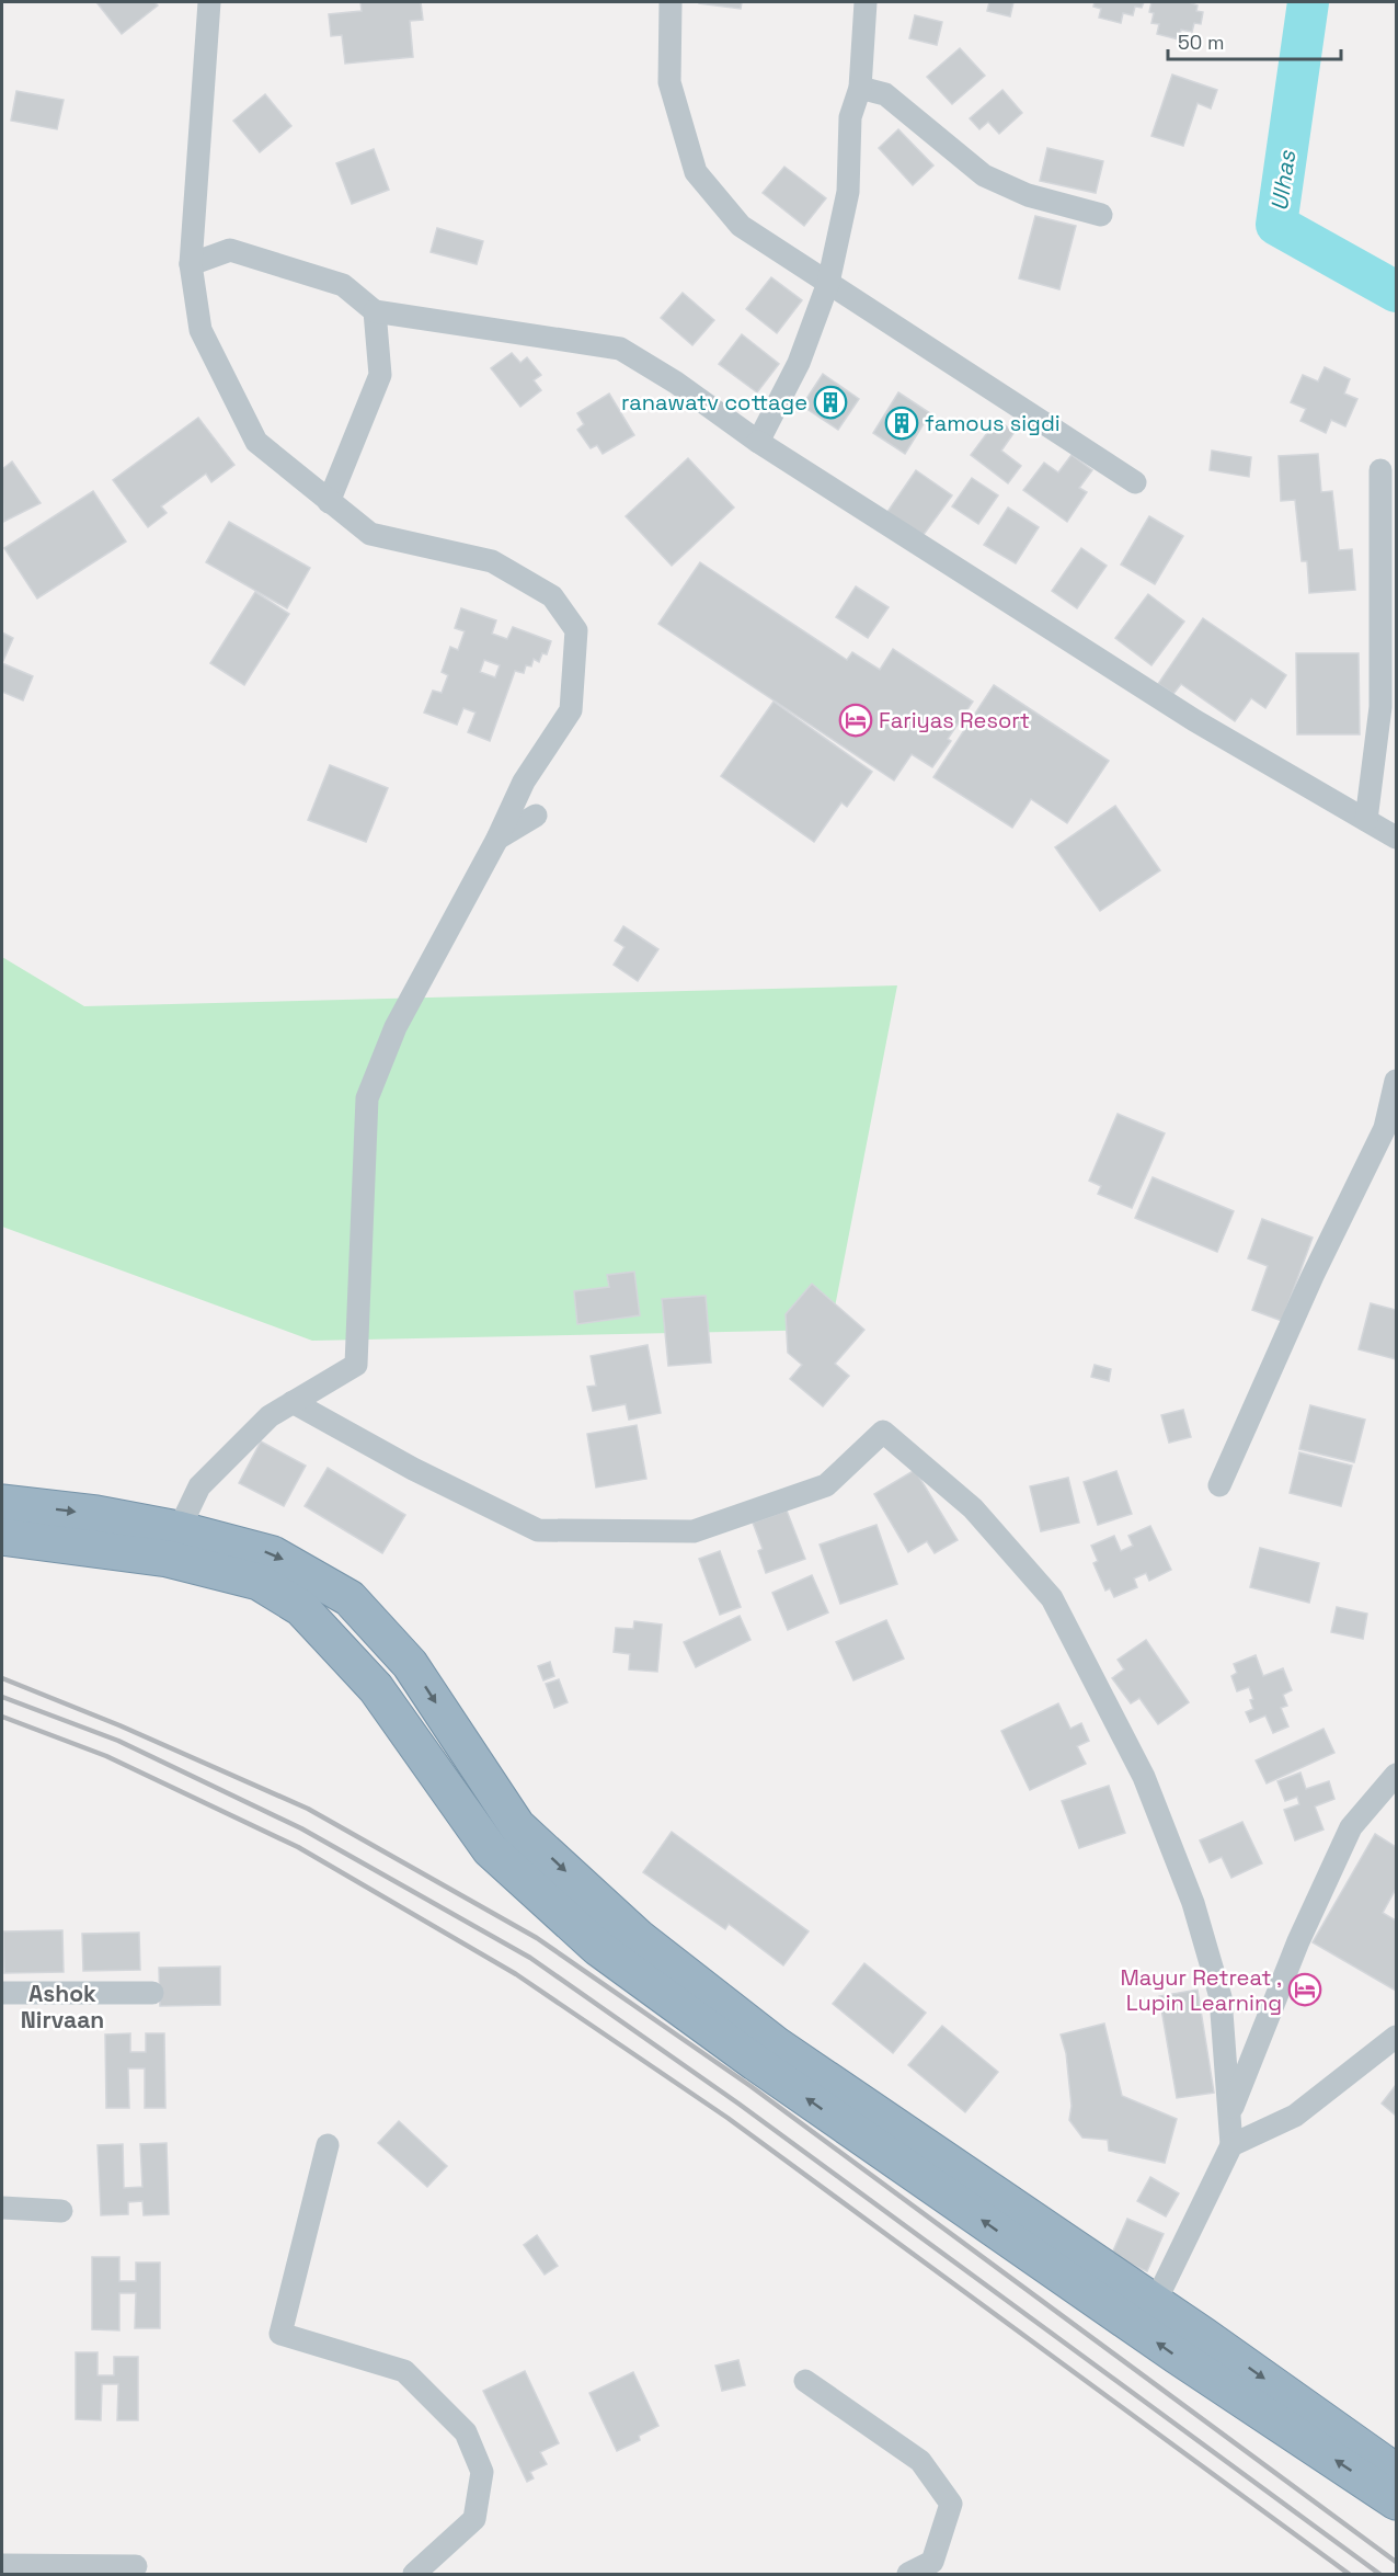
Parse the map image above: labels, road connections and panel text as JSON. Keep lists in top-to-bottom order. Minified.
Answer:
{"districts":["Ashok Nirvaan"],"water":["Ulhas"],"places":{"building":["ranawatv cottage","famous sigdi"],"hotel":["Fariyas Resort","Mayur Retreat , Lupin Learning"]},"scale_bar":"50 m"}
